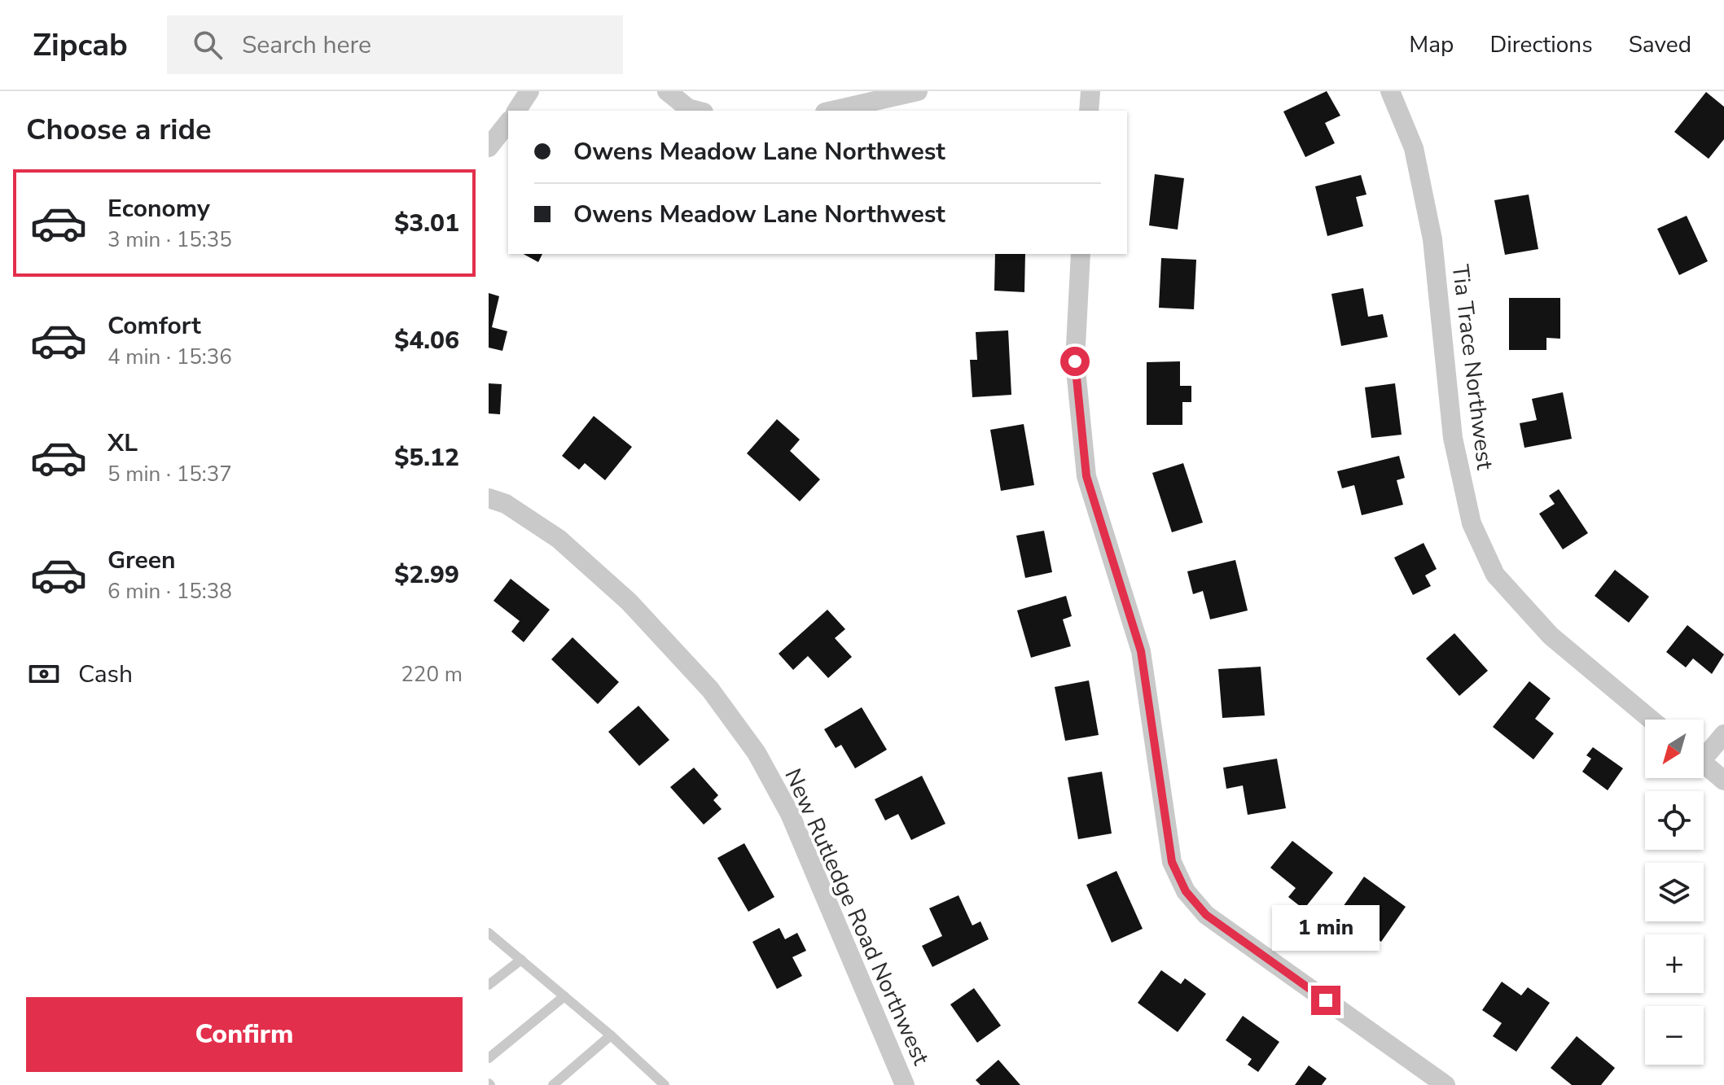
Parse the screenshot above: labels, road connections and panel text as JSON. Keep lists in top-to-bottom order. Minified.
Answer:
{"streets":{"street":["Tia Trace Northwest","New Rutledge Road Northwest"]},"north":"bottom left","page":{"header":"Zipcab","search":"Search here","nav":["Map","Directions","Saved"],"heading":"Choose a ride","banner":["Owens Meadow Lane Northwest","Owens Meadow Lane Northwest"],"list":[{"name":"Economy","note":"3 min · 15:35","value":"$3.01"},{"name":"Comfort","note":"4 min · 15:36","value":"$4.06"},{"name":"XL","note":"5 min · 15:37","value":"$5.12"},{"name":"Green","note":"6 min · 15:38","value":"$2.99"}],"pay":["Cash","220 m"],"map_buttons":["+","−"],"bubble":"1 min","buttons":"Confirm"}}
